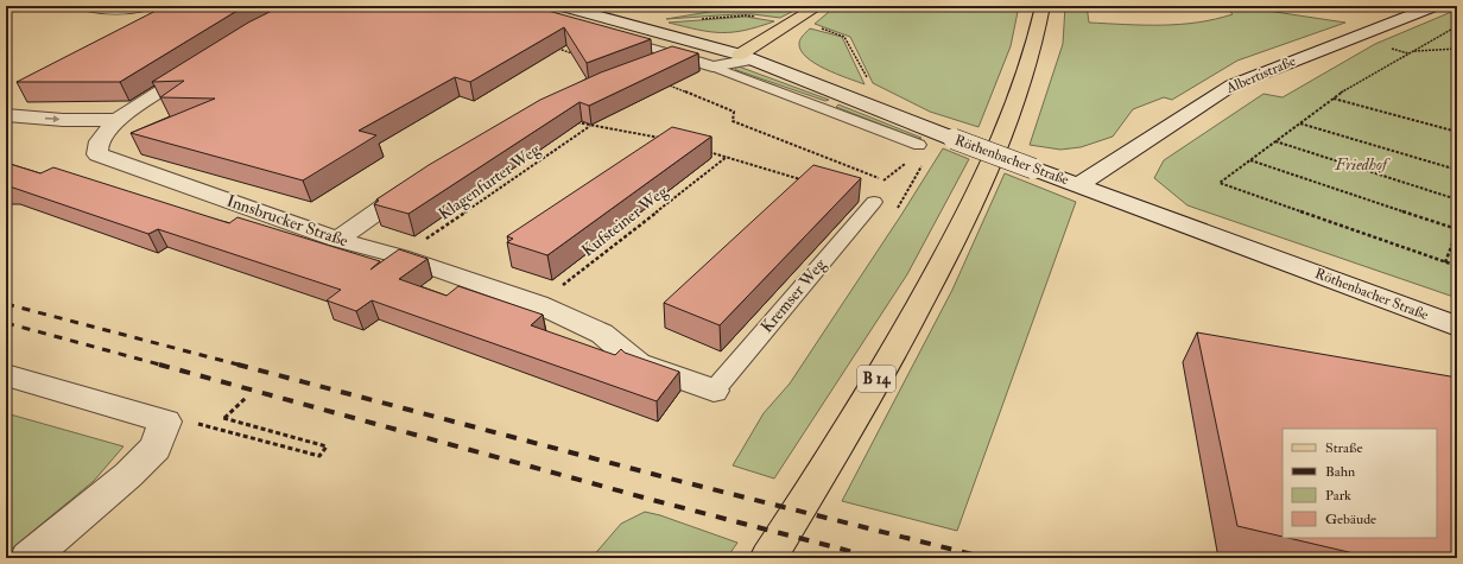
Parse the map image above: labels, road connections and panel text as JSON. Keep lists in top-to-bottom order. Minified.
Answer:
{"streets":{"main road":["Albertistraße","Röthenbacher Straße","Innsbrucker Straße","B 14"],"lane":["Kremser Weg"],"path":["Klagenfurter Weg","Kufsteiner Weg"]},"crossings":[["Albertistraße","Röthenbacher Straße"],["Klagenfurter Weg","Innsbrucker Straße"],["Innsbrucker Straße","Kufsteiner Weg"],["Innsbrucker Straße","Kremser Weg"]],"parks":["Friedhof"],"legend":["Straße","Bahn","Park","Gebäude"]}
